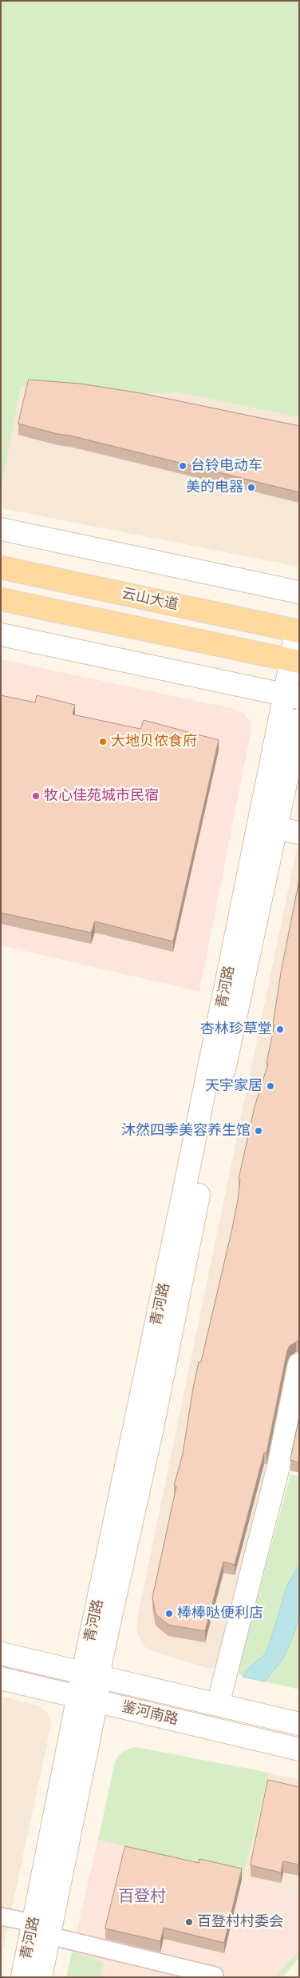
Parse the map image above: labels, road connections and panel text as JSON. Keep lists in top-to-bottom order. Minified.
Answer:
{"streets":{"main road":["云山大道"],"street":["青河路","鉴河南路"]},"crossings":[["云山大道","青河路"],["青河路","鉴河南路"]],"districts":["百登村"],"places":["台铃电动车","美的电器","大地贝侬食府","牧心佳苑城市民宿","杏林珍草堂","天宇家居","沐然四季美容养生馆","棒棒哒便利店","百登村村委会"]}
